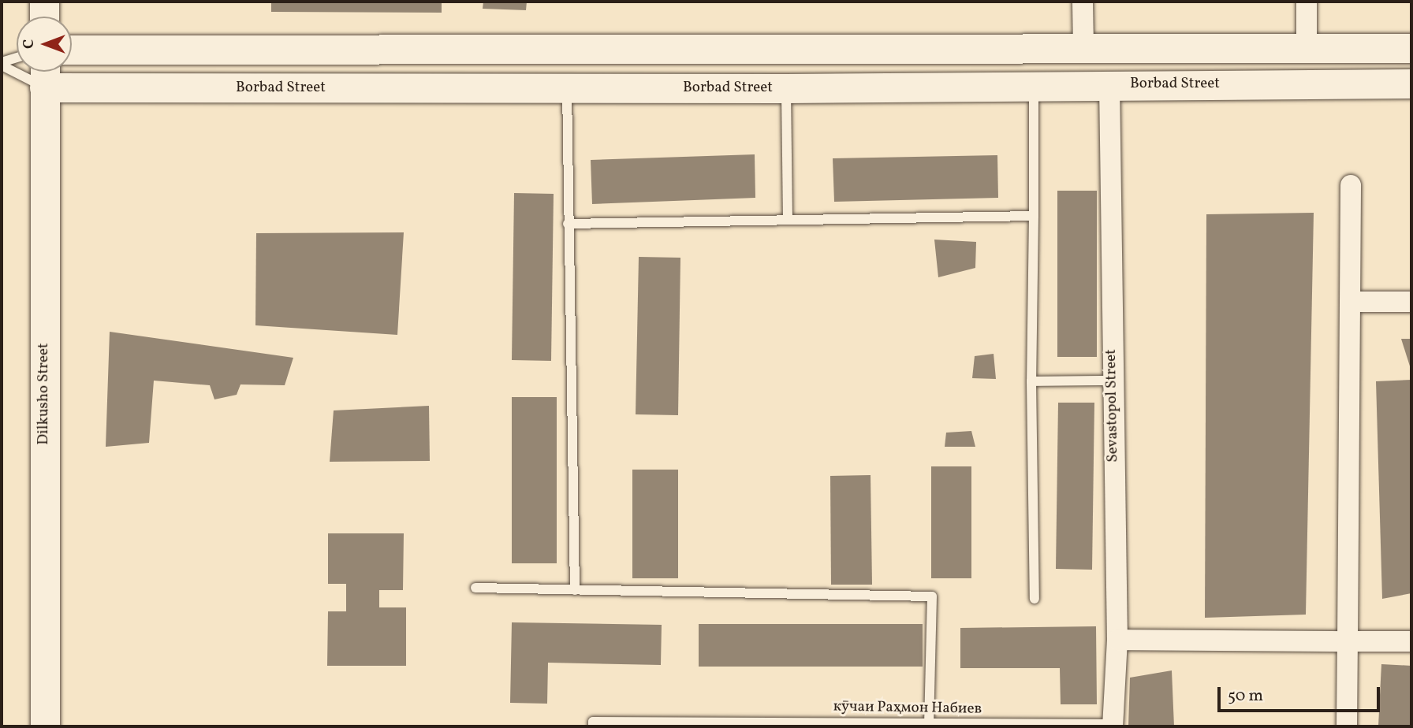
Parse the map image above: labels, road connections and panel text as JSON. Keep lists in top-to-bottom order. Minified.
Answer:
{"streets":{"main road":["Borbad Street","Dilkusho Street"],"street":["Sevastopol Street"],"lane":["кӯчаи Раҳмон Набиев"]},"crossings":[["Borbad Street","Dilkusho Street"],["Borbad Street","Sevastopol Street"],["Sevastopol Street","кӯчаи Раҳмон Набиев"]],"scale_bar":"50 m","north":"left"}
